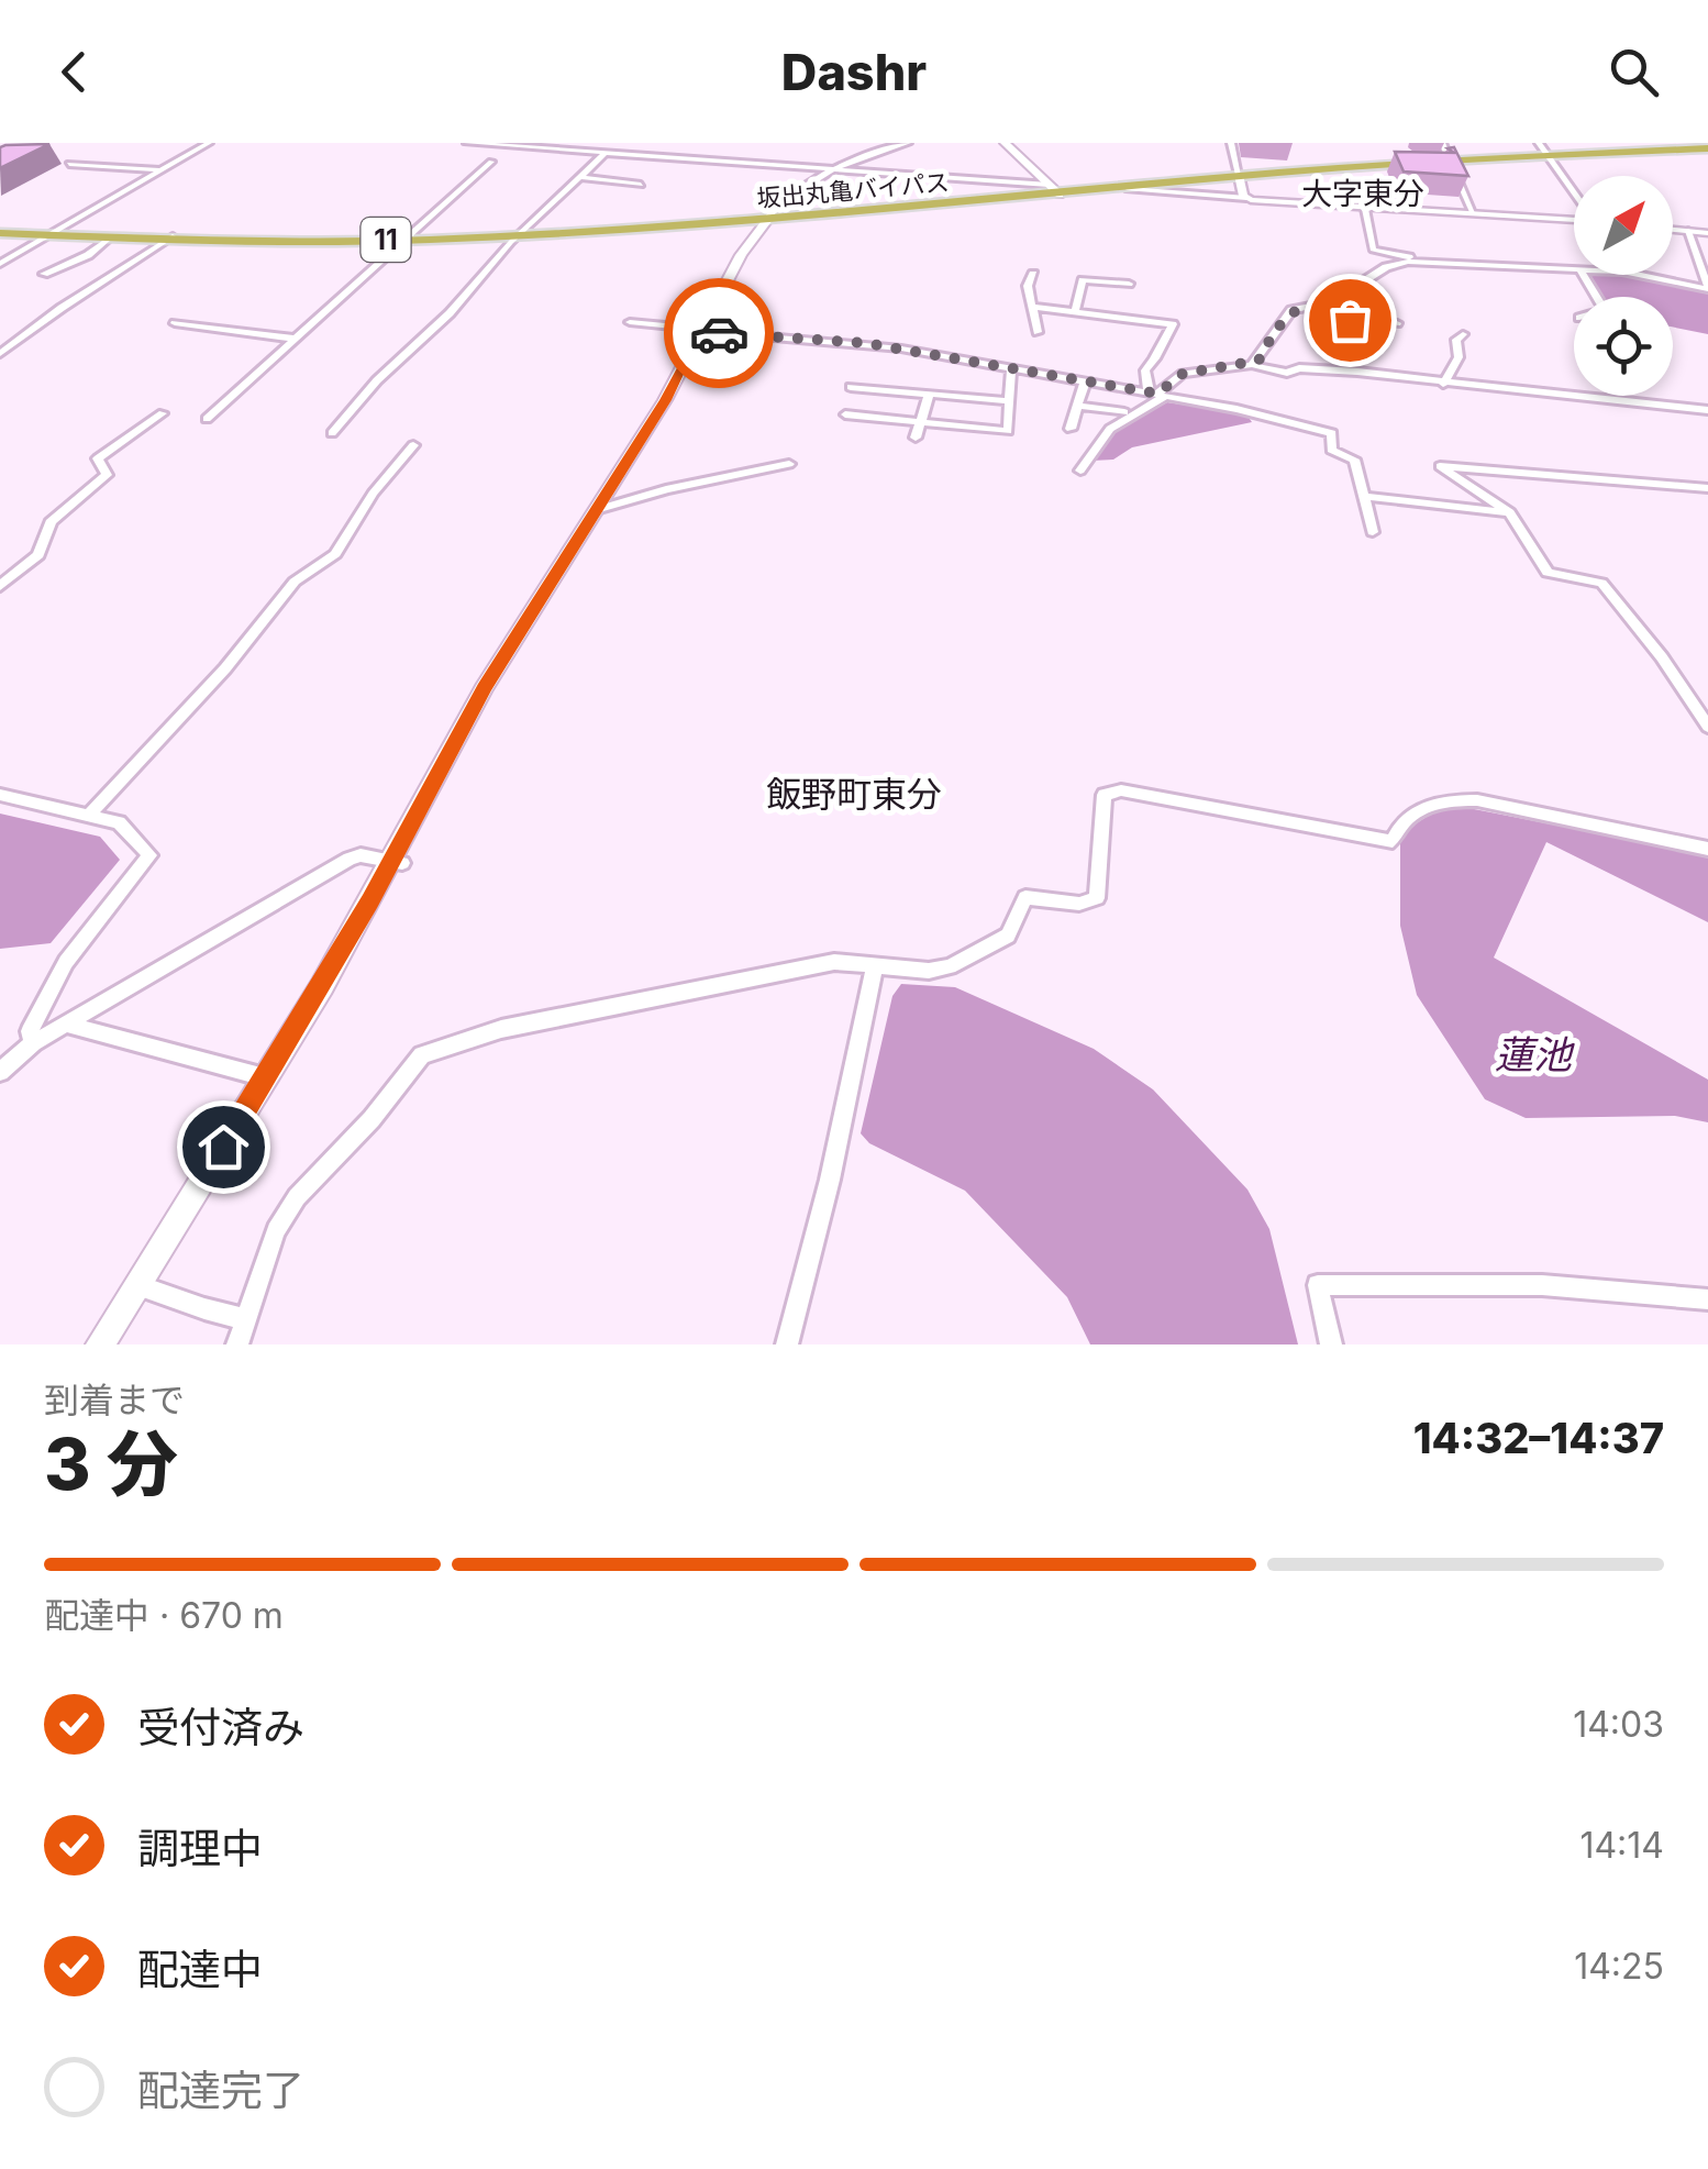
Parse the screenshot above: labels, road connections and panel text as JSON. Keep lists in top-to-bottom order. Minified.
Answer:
{"streets":{"highway":["坂出丸亀バイパス","11"]},"districts":["大字東分","飯野町東分"],"water":["蓮池"],"north":"top right","page":{"header":"Dashr","heading":["3 分","到着まで","14:32–14:37"],"bar":"配達中 · 670 m","list":[["受付済み","14:03"],["調理中","14:14"],["配達中","14:25"],"配達完了"]}}
